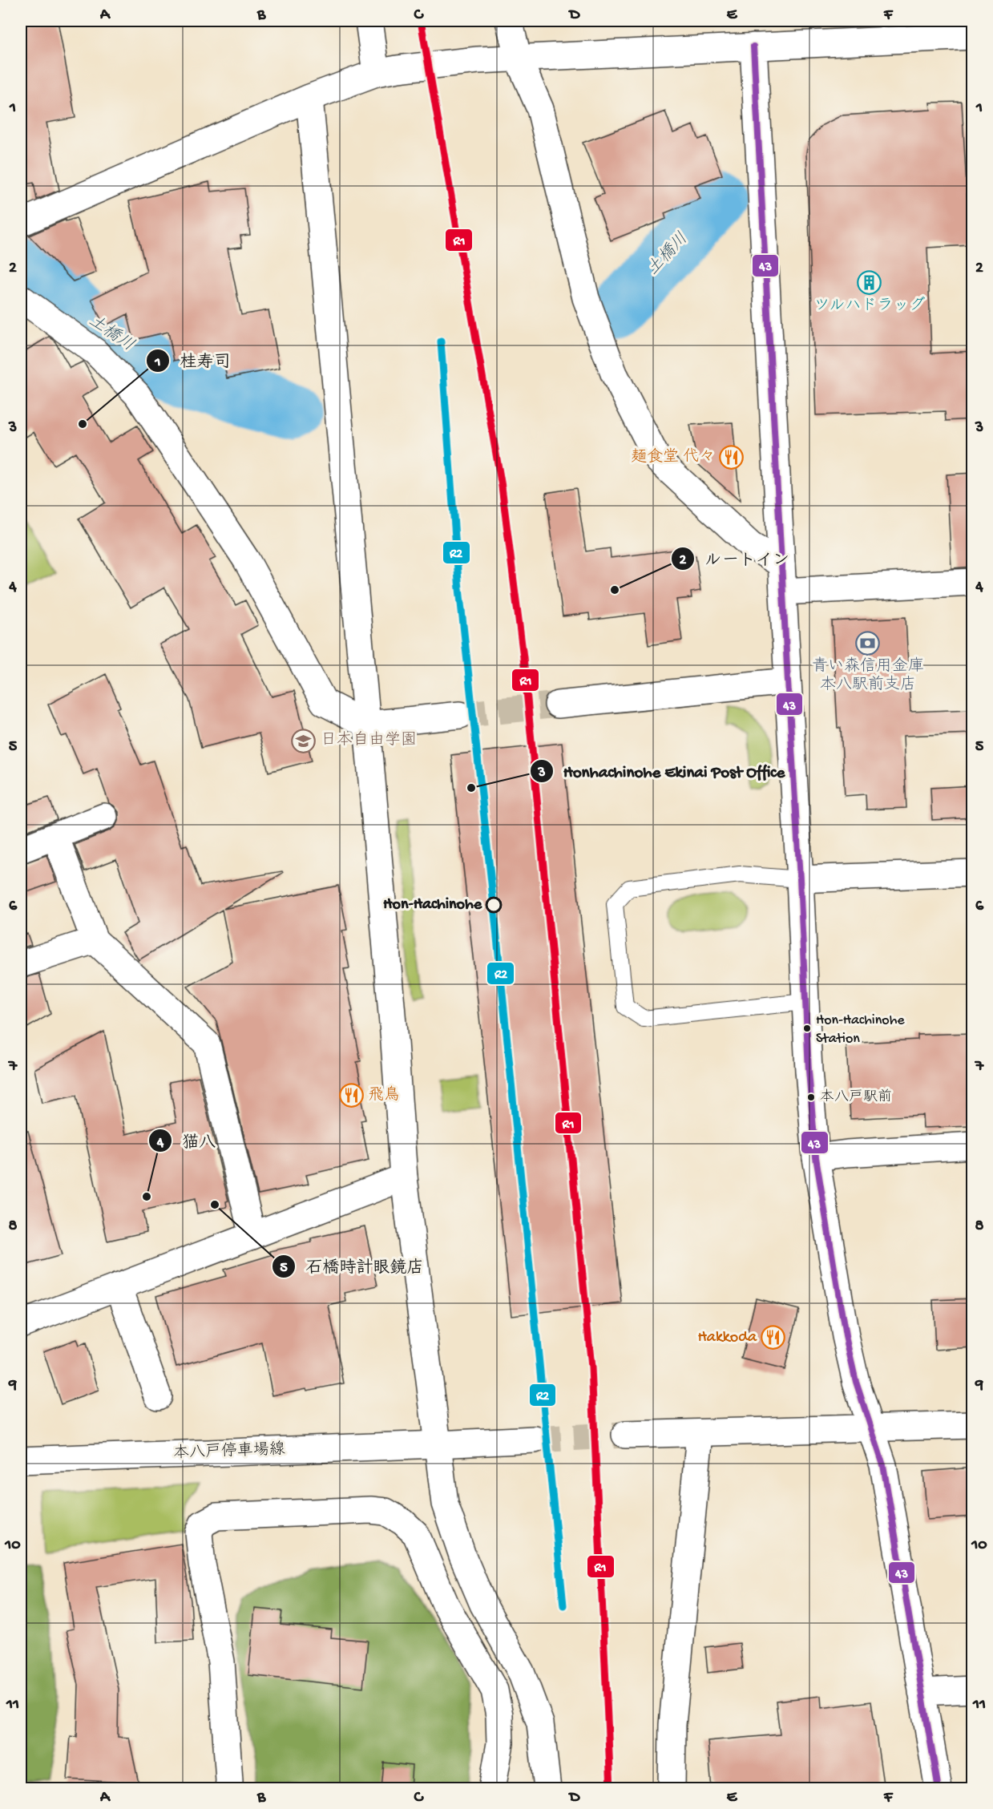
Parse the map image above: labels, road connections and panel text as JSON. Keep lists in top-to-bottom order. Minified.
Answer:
{"streets":{"street":["本八戸停車場線"]},"water":["土橋川"],"places":{"building":["ツルハドラッグ"],"other":["桂寿司","ルートイン","Honhachinohe Ekinai Post Office","Hon-Hachinohe","Hon-Hachinohe Station","本八戸駅前","猫八","石橋時計眼鏡店"],"restaurant":["麺食堂 代々","飛鳥","Hakkoda"],"bank":["青い森信用金庫 本八駅前支店"],"school or university":["日本自由学園"]},"lines":["transit line R1","transit line 43","transit line R2"],"grid":{"columns":["A","B","C","D","E","F"],"rows":["1","2","3","4","5","6","7","8","9","10","11"]}}
